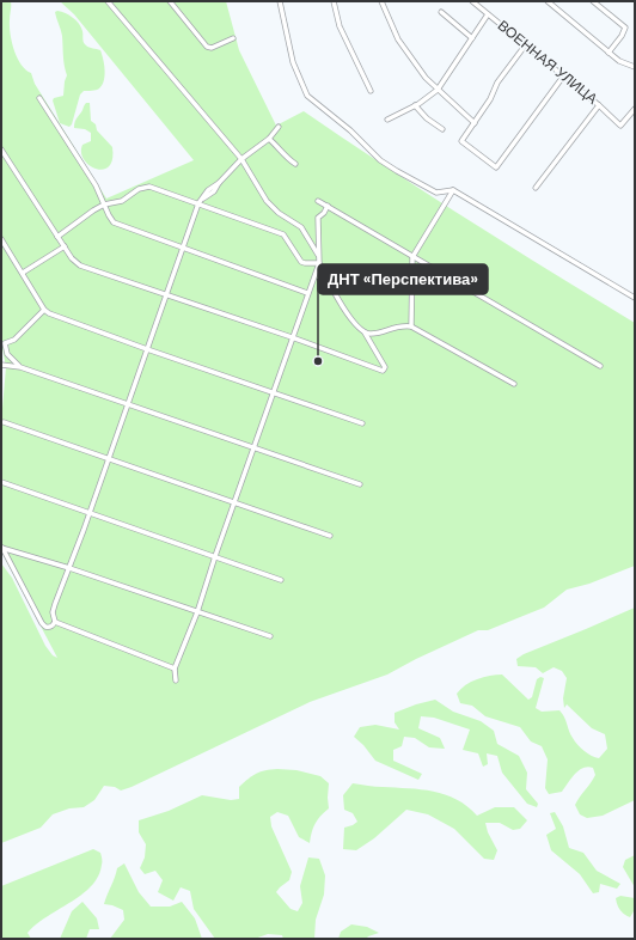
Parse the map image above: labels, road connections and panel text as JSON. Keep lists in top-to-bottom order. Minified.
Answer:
{"streets":{"street":["ВОЕННАЯ УЛИЦА"]},"places":["ДНТ «Перспектива»"]}
